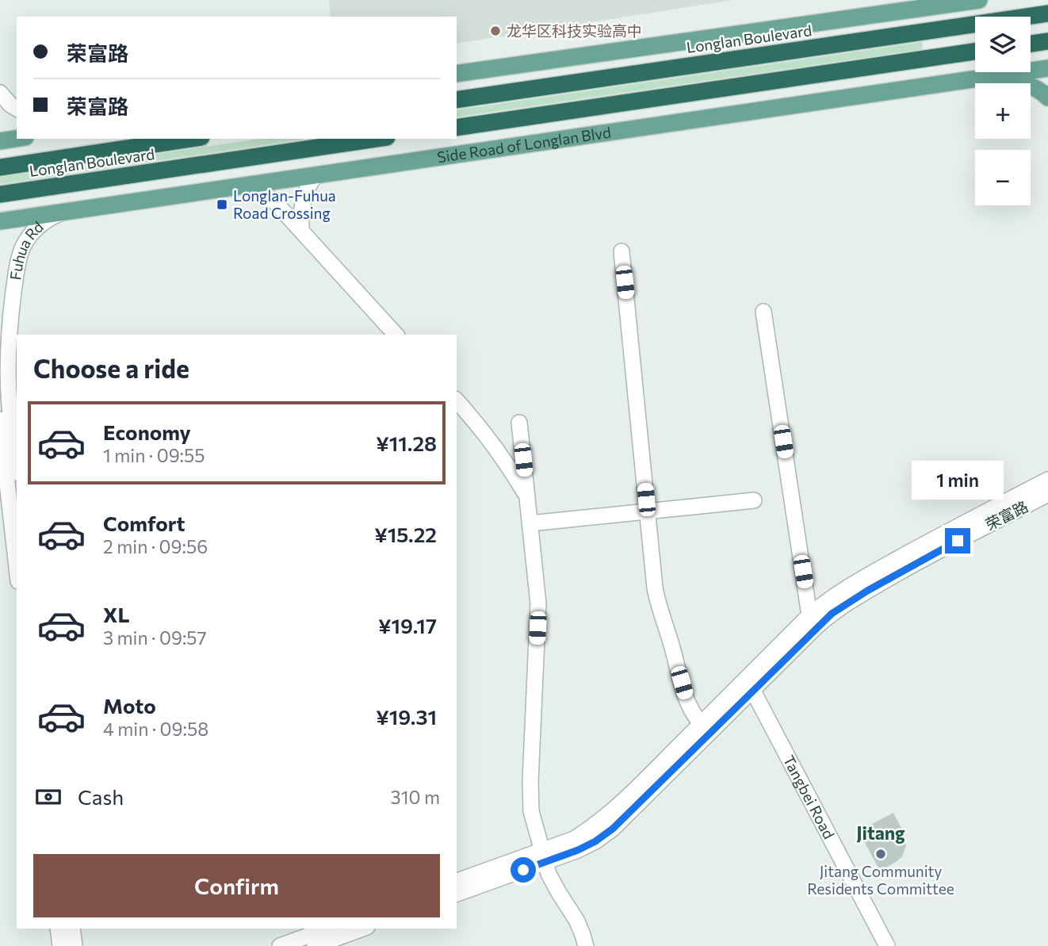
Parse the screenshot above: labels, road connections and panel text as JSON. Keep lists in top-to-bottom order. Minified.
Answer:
{"streets":{"highway":["Longlan Boulevard"],"main road":["Side Road of Longlan Blvd"],"street":["Fuhua Rd","荣富路","Tangbei Road"]},"crossings":[["Side Road of Longlan Blvd","Fuhua Rd"],["荣富路","Tangbei Road"]],"districts":["Jitang"],"places":{"other":["龙华区科技实验高中","Jitang Community Residents Committee"],"transit":["Longlan-Fuhua Road Crossing"]},"page":{"map_buttons":["+","−"],"banner":["荣富路","荣富路"],"heading":"Choose a ride","list":[{"name":"Economy","note":"1 min · 09:55","value":"¥11.28"},{"name":"Comfort","note":"2 min · 09:56","value":"¥15.22"},{"name":"XL","note":"3 min · 09:57","value":"¥19.17"},{"name":"Moto","note":"4 min · 09:58","value":"¥19.31"}],"bubble":"1 min","pay":["Cash","310 m"],"buttons":"Confirm"}}
